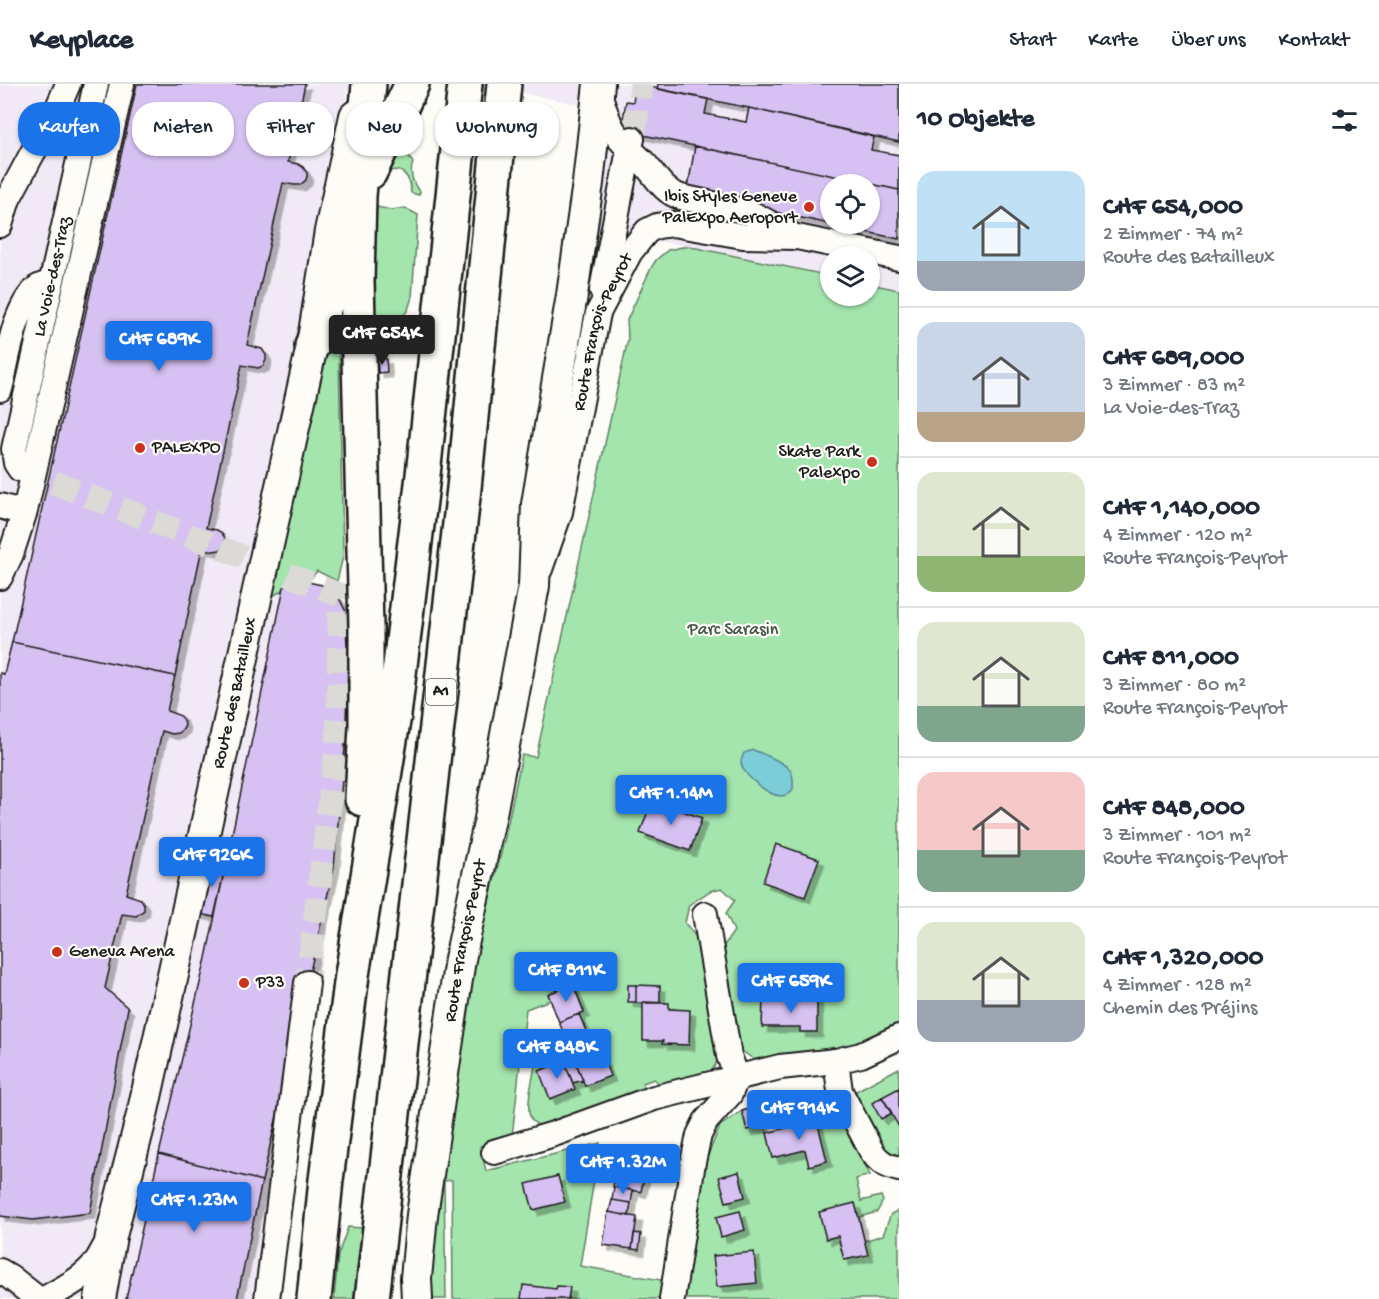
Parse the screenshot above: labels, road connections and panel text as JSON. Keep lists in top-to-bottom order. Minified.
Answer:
{"streets":{"highway":["A1"],"main road":["Route François-Peyrot","Route des Batailleux"],"street":["La Voie-des-Traz"]},"parks":["Parc Sarasin"],"places":["Ibis Styles Geneve PalExpo Aeroport","PALEXPO","Skate Park Palexpo","Geneva Arena","P33"],"page":{"header":"Keyplace","nav":["Start","Karte","Über uns","Kontakt"],"heading":"10 Objekte","chip":["Kaufen","Mieten","Filter","Neu","Wohnung"],"list":[{"name":"CHF 654,000","note":"2 Zimmer · 74 m² · Route des Batailleux"},{"name":"CHF 689,000","note":"3 Zimmer · 83 m² · La Voie-des-Traz"},{"name":"CHF 1,140,000","note":"4 Zimmer · 120 m² · Route François-Peyrot"},{"name":"CHF 811,000","note":"3 Zimmer · 80 m² · Route François-Peyrot"},{"name":"CHF 848,000","note":"3 Zimmer · 101 m² · Route François-Peyrot"},{"name":"CHF 1,320,000","note":"4 Zimmer · 128 m² · Chemin des Préjins"}],"price":["CHF 654K","CHF 689K","CHF 1.14M","CHF 926K","CHF 811K","CHF 659K","CHF 848K","CHF 914K","CHF 1.32M","CHF 1.23M"]}}
